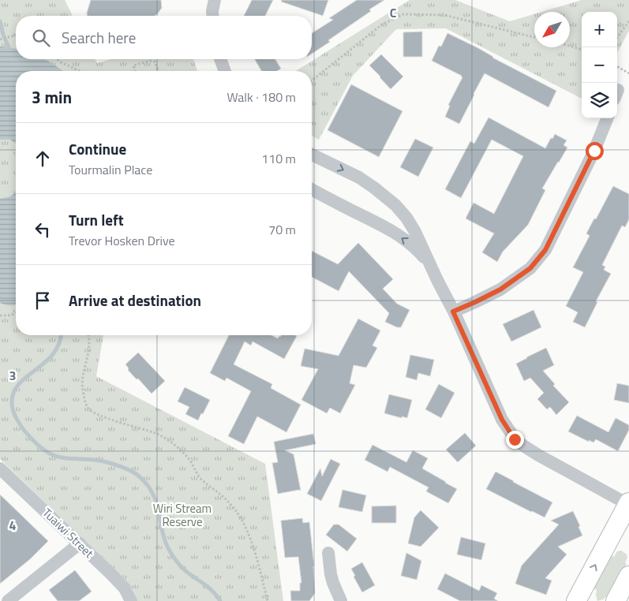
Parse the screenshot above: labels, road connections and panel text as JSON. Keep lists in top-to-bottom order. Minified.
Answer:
{"streets":{"street":["Tuaiwi Street"]},"parks":["Wiri Stream Reserve"],"north":"bottom left","page":{"map_buttons":["+","−"],"search":"Search here","heading":["3 min","Walk · 180 m"],"list":[["Continue","Tourmalin Place","110 m"],["Turn left","Trevor Hosken Drive","70 m"],"Arrive at destination"]},"grid":{"columns":["C"],"rows":["3","4"]}}
